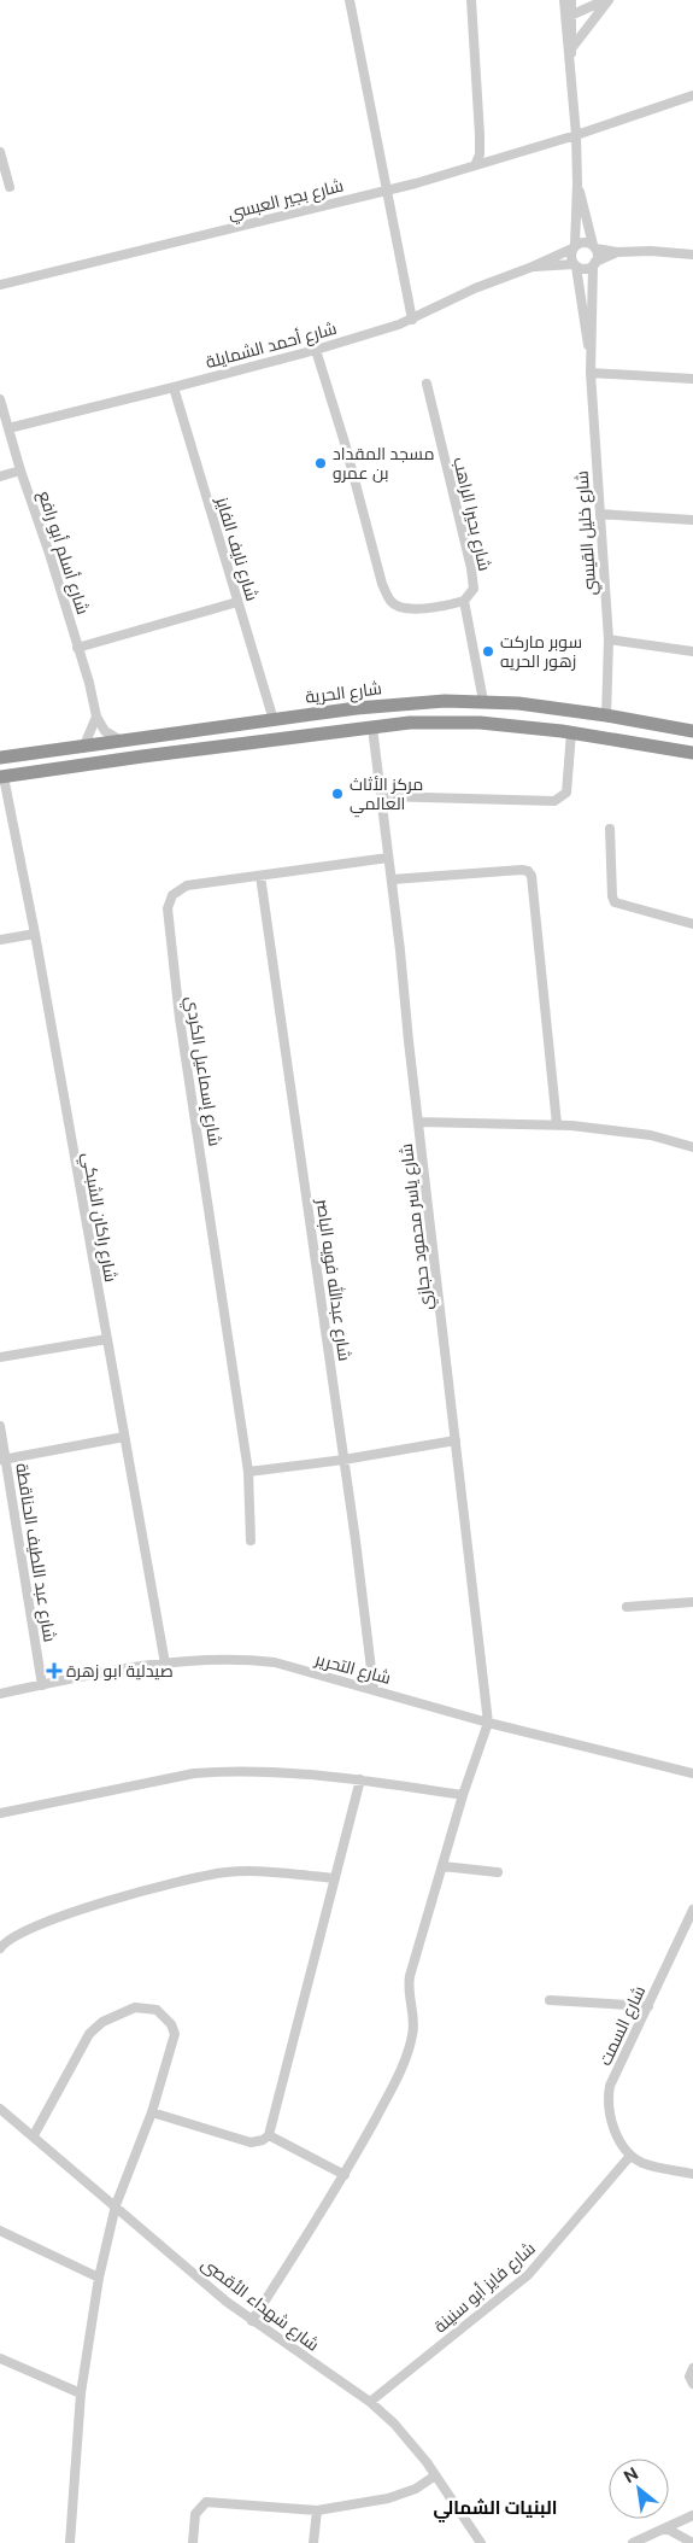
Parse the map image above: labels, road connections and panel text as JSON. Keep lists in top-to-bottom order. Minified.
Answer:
{"streets":{"highway":["شارع الحرية"],"street":["شارع بجير العبسي","شارع أحمد الشمايلة","شارع بحيرا الراهب","شارع خليل القيسي","شارع نايف الفايز","شارع أسلم أبو رافع","شارع إسماعيل الكردي","شارع راكان الشبكي","شارع ياسر محمود حجازي","شارع عبدالله فويه الباصر","شارع عبد اللطيف الحناقطة","شارع التحرير","شارع السمت","شارع فايز أبو سنينة","شارع شهداء الأقصى"]},"crossings":[["شارع أحمد الشمايلة","شارع خليل القيسي"],["شارع أحمد الشمايلة","شارع نايف الفايز"],["شارع أحمد الشمايلة","شارع أسلم أبو رافع"],["شارع خليل القيسي","شارع الحرية"],["شارع نايف الفايز","شارع الحرية"],["شارع أسلم أبو رافع","شارع الحرية"],["شارع إسماعيل الكردي","شارع ياسر محمود حجازي"],["شارع إسماعيل الكردي","شارع عبدالله فويه الباصر"],["شارع راكان الشبكي","شارع التحرير"],["شارع ياسر محمود حجازي","شارع التحرير"],["شارع عبدالله فويه الباصر","شارع التحرير"],["شارع عبد اللطيف الحناقطة","شارع التحرير"],["شارع السمت","شارع فايز أبو سنينة"],["شارع فايز أبو سنينة","شارع شهداء الأقصى"]],"districts":["البنيات الشمالي"],"places":{"other":["مسجد المقداد بن عمرو","سوبر ماركت زهور الحريه","مركز الأثاث العالمي"],"health":["صيدلية ابو زهرة"]},"north":"top left"}
